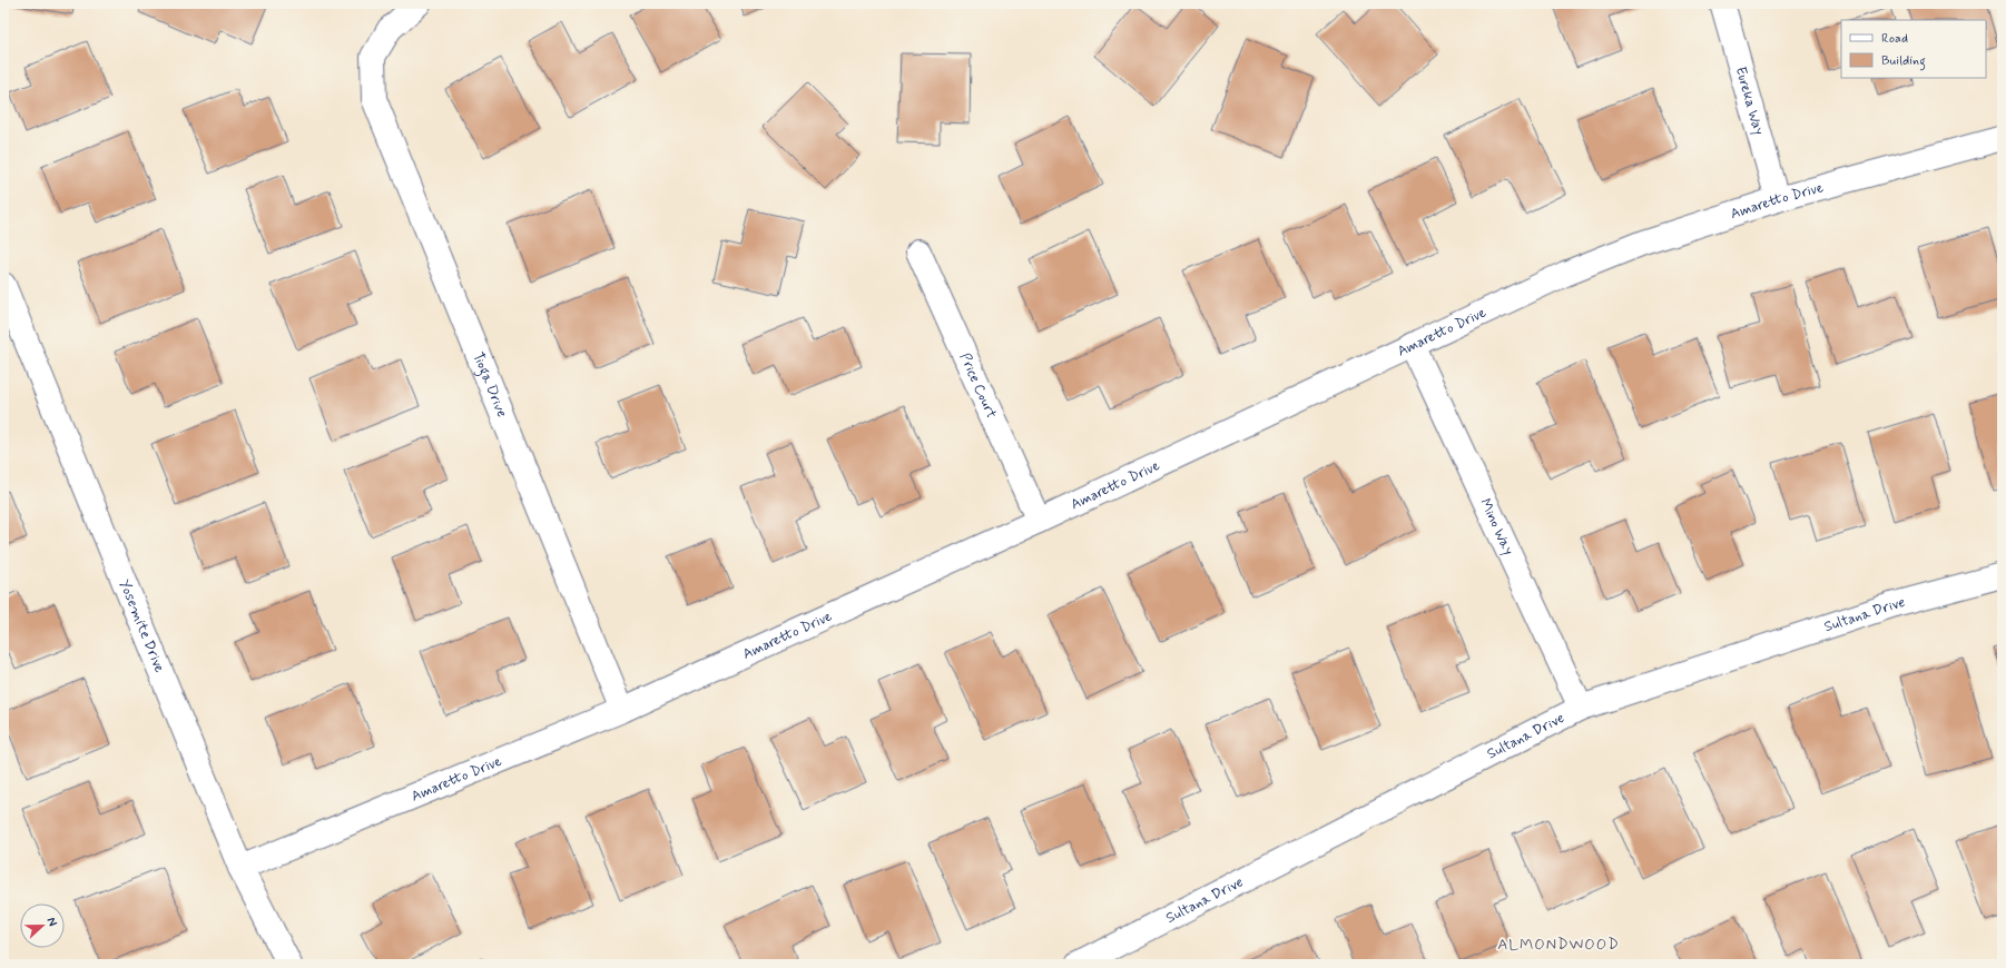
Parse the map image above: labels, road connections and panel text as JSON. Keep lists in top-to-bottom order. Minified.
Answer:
{"streets":{"street":["Eureka Way","Amaretto Drive","Tioga Drive","Price Court","Mino Way","Sultana Drive","Yosemite Drive"]},"crossings":[["Eureka Way","Amaretto Drive"],["Amaretto Drive","Tioga Drive"],["Amaretto Drive","Price Court"],["Amaretto Drive","Mino Way"],["Amaretto Drive","Yosemite Drive"],["Mino Way","Sultana Drive"]],"districts":["ALMONDWOOD"],"legend":["Road","Building"],"north":"right"}
